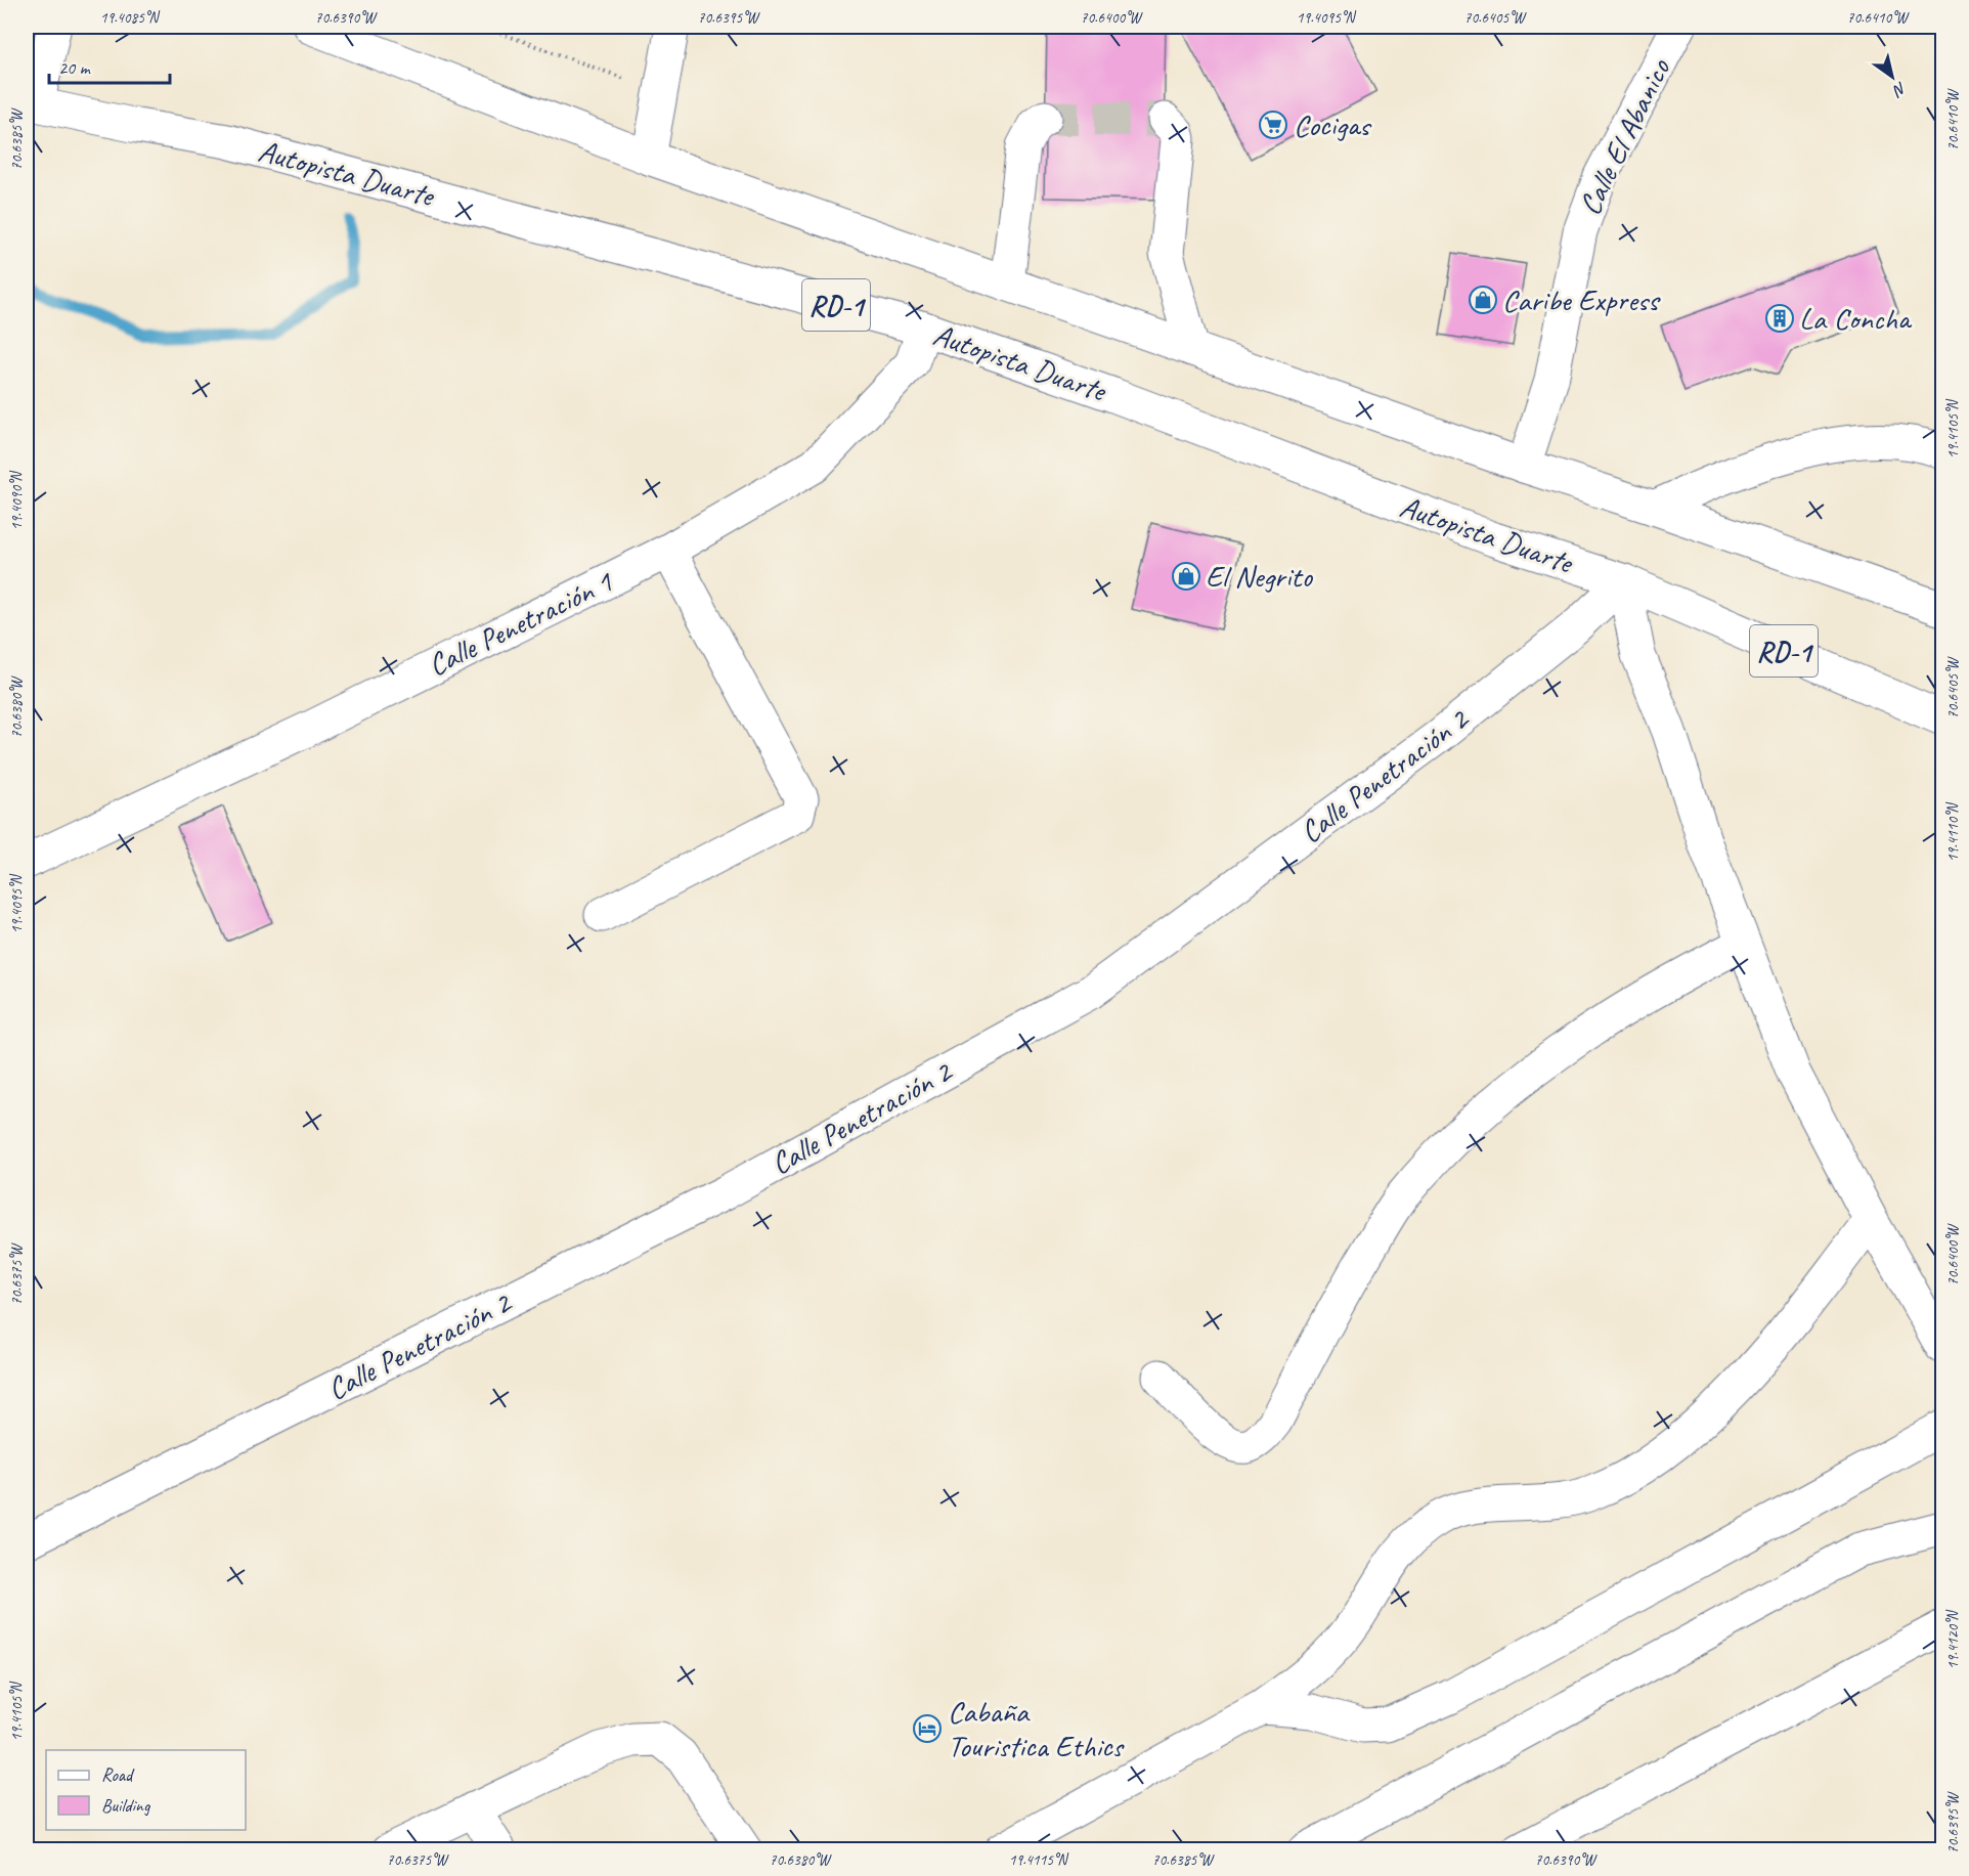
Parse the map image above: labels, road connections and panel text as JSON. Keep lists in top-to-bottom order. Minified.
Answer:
{"streets":{"main road":["Calle El Abanico","Autopista Duarte","RD-1","Calle Penetración 1","Calle Penetración 2"]},"crossings":[["Calle El Abanico","RD-1"],["Autopista Duarte","Calle Penetración 1"],["Autopista Duarte","Calle Penetración 2"]],"places":{"supermarket":["Cocigas"],"shop":["Caribe Express","El Negrito"],"building":["La Concha"],"hotel":["Cabaña Touristica Ethics"]},"legend":["Road","Building"],"scale_bar":"20 m","north":"bottom right","coordinates":["19.4085°N","70.6390°W","70.6395°W","70.6400°W","19.4095°N","70.6405°W","70.6410°W","70.6385°W","19.4105°N","19.4090°N","70.6380°W","19.4110°N","70.6375°W","19.4120°N","19.4115°N"]}
